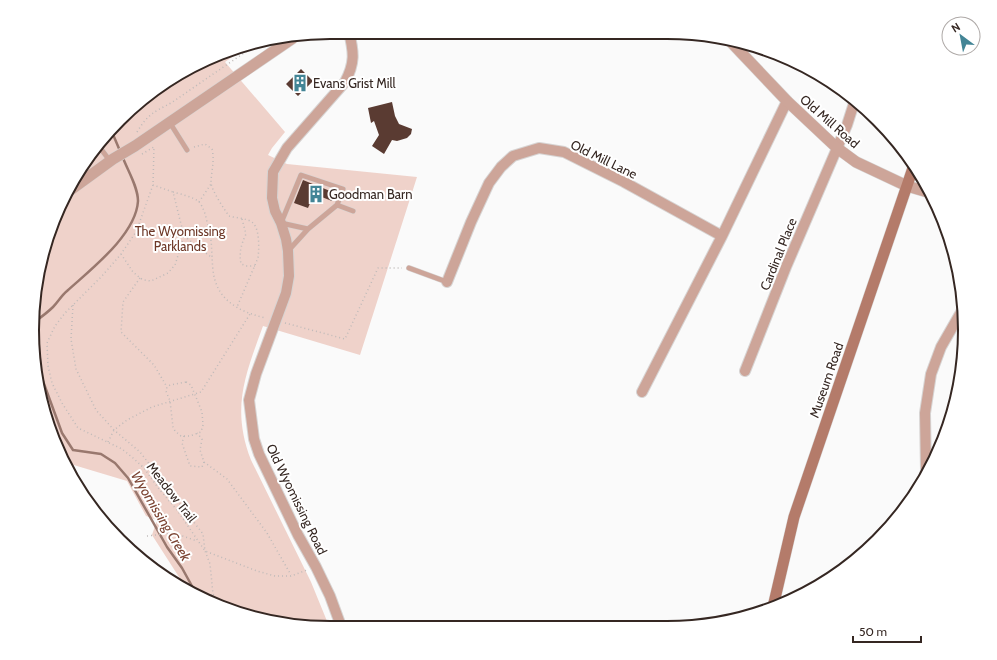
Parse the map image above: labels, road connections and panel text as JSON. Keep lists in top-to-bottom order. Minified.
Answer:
{"streets":{"main road":["Museum Road"],"street":["Old Mill Road","Old Mill Lane","Cardinal Place","Old Wyomissing Road"],"path":["Meadow Trail"]},"crossings":[["Old Mill Road","Cardinal Place"],["Old Mill Road","Museum Road"]],"water":["Wyomissing Creek"],"parks":["The Wyomissing Parklands"],"places":{"building":["Evans Grist Mill","Goodman Barn"]},"scale_bar":"50 m","north":"top left"}
